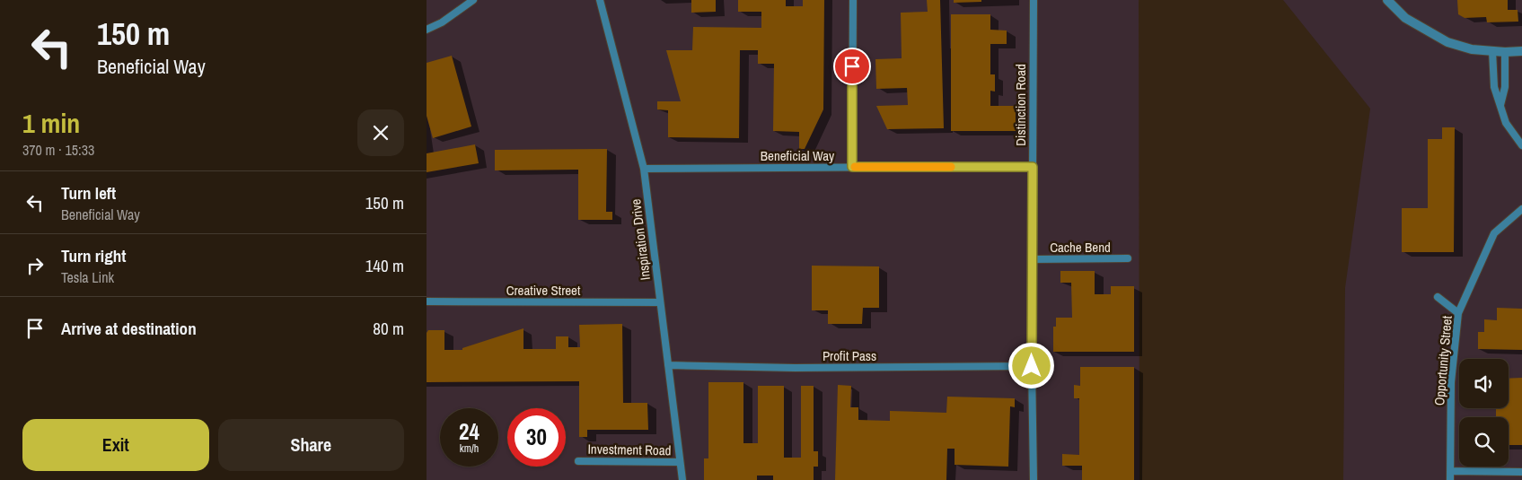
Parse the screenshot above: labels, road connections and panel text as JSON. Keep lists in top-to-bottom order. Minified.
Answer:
{"streets":{"street":["Distinction Road","Beneficial Way","Inspiration Drive","Cache Bend","Creative Street","Profit Pass","Opportunity Street","Investment Road"]},"crossings":[["Distinction Road","Beneficial Way"],["Distinction Road","Cache Bend"],["Distinction Road","Profit Pass"],["Beneficial Way","Inspiration Drive"],["Inspiration Drive","Creative Street"],["Inspiration Drive","Profit Pass"],["Inspiration Drive","Investment Road"]],"page":{"turn":["150 m","Beneficial Way"],"heading":["1 min","370 m · 15:33"],"list":[{"name":"Turn left","note":"Beneficial Way","value":"150 m"},{"name":"Turn right","note":"Tesla Link","value":"140 m"},{"name":"Arrive at destination","value":"80 m"}],"speed":"24 km/h","limit":"30","buttons":["Exit","Share"]}}
